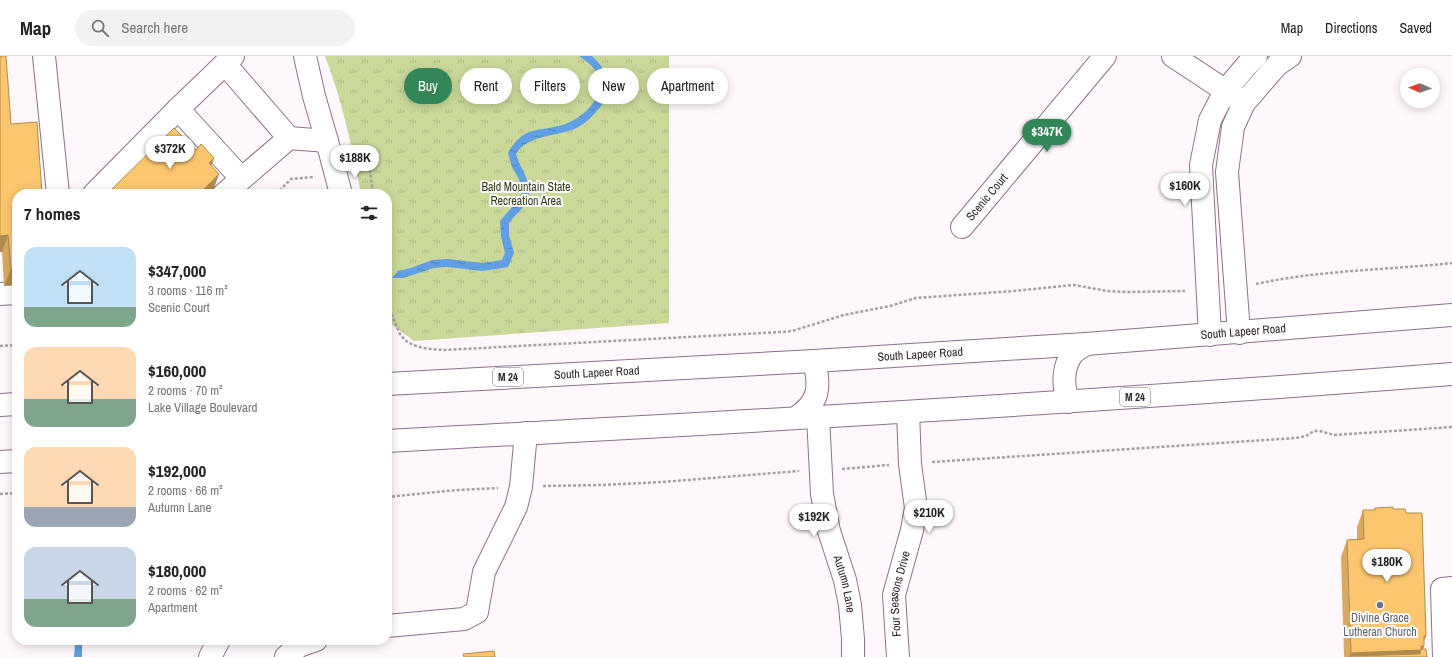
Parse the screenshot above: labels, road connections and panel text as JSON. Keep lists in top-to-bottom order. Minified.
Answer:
{"streets":{"main road":["Scenic Court","South Lapeer Road","M 24","Autumn Lane","Four Seasons Drive"]},"crossings":[["M 24","Autumn Lane"],["M 24","Four Seasons Drive"]],"parks":["Bald Mountain State Recreation Area"],"places":["Divine Grace Lutheran Church"],"north":"left","page":{"header":"Map","search":"Search here","nav":["Map","Directions","Saved"],"chip":["Buy","Rent","Filters","New","Apartment"],"price":["$347K","$372K","$188K","$160K","$210K","$192K","$180K"],"heading":"7 homes","list":[{"name":"$347,000","note":"3 rooms · 116 m² · Scenic Court"},{"name":"$160,000","note":"2 rooms · 70 m² · Lake Village Boulevard"},{"name":"$192,000","note":"2 rooms · 66 m² · Autumn Lane"},{"name":"$180,000","note":"2 rooms · 62 m² · Apartment"}]}}
